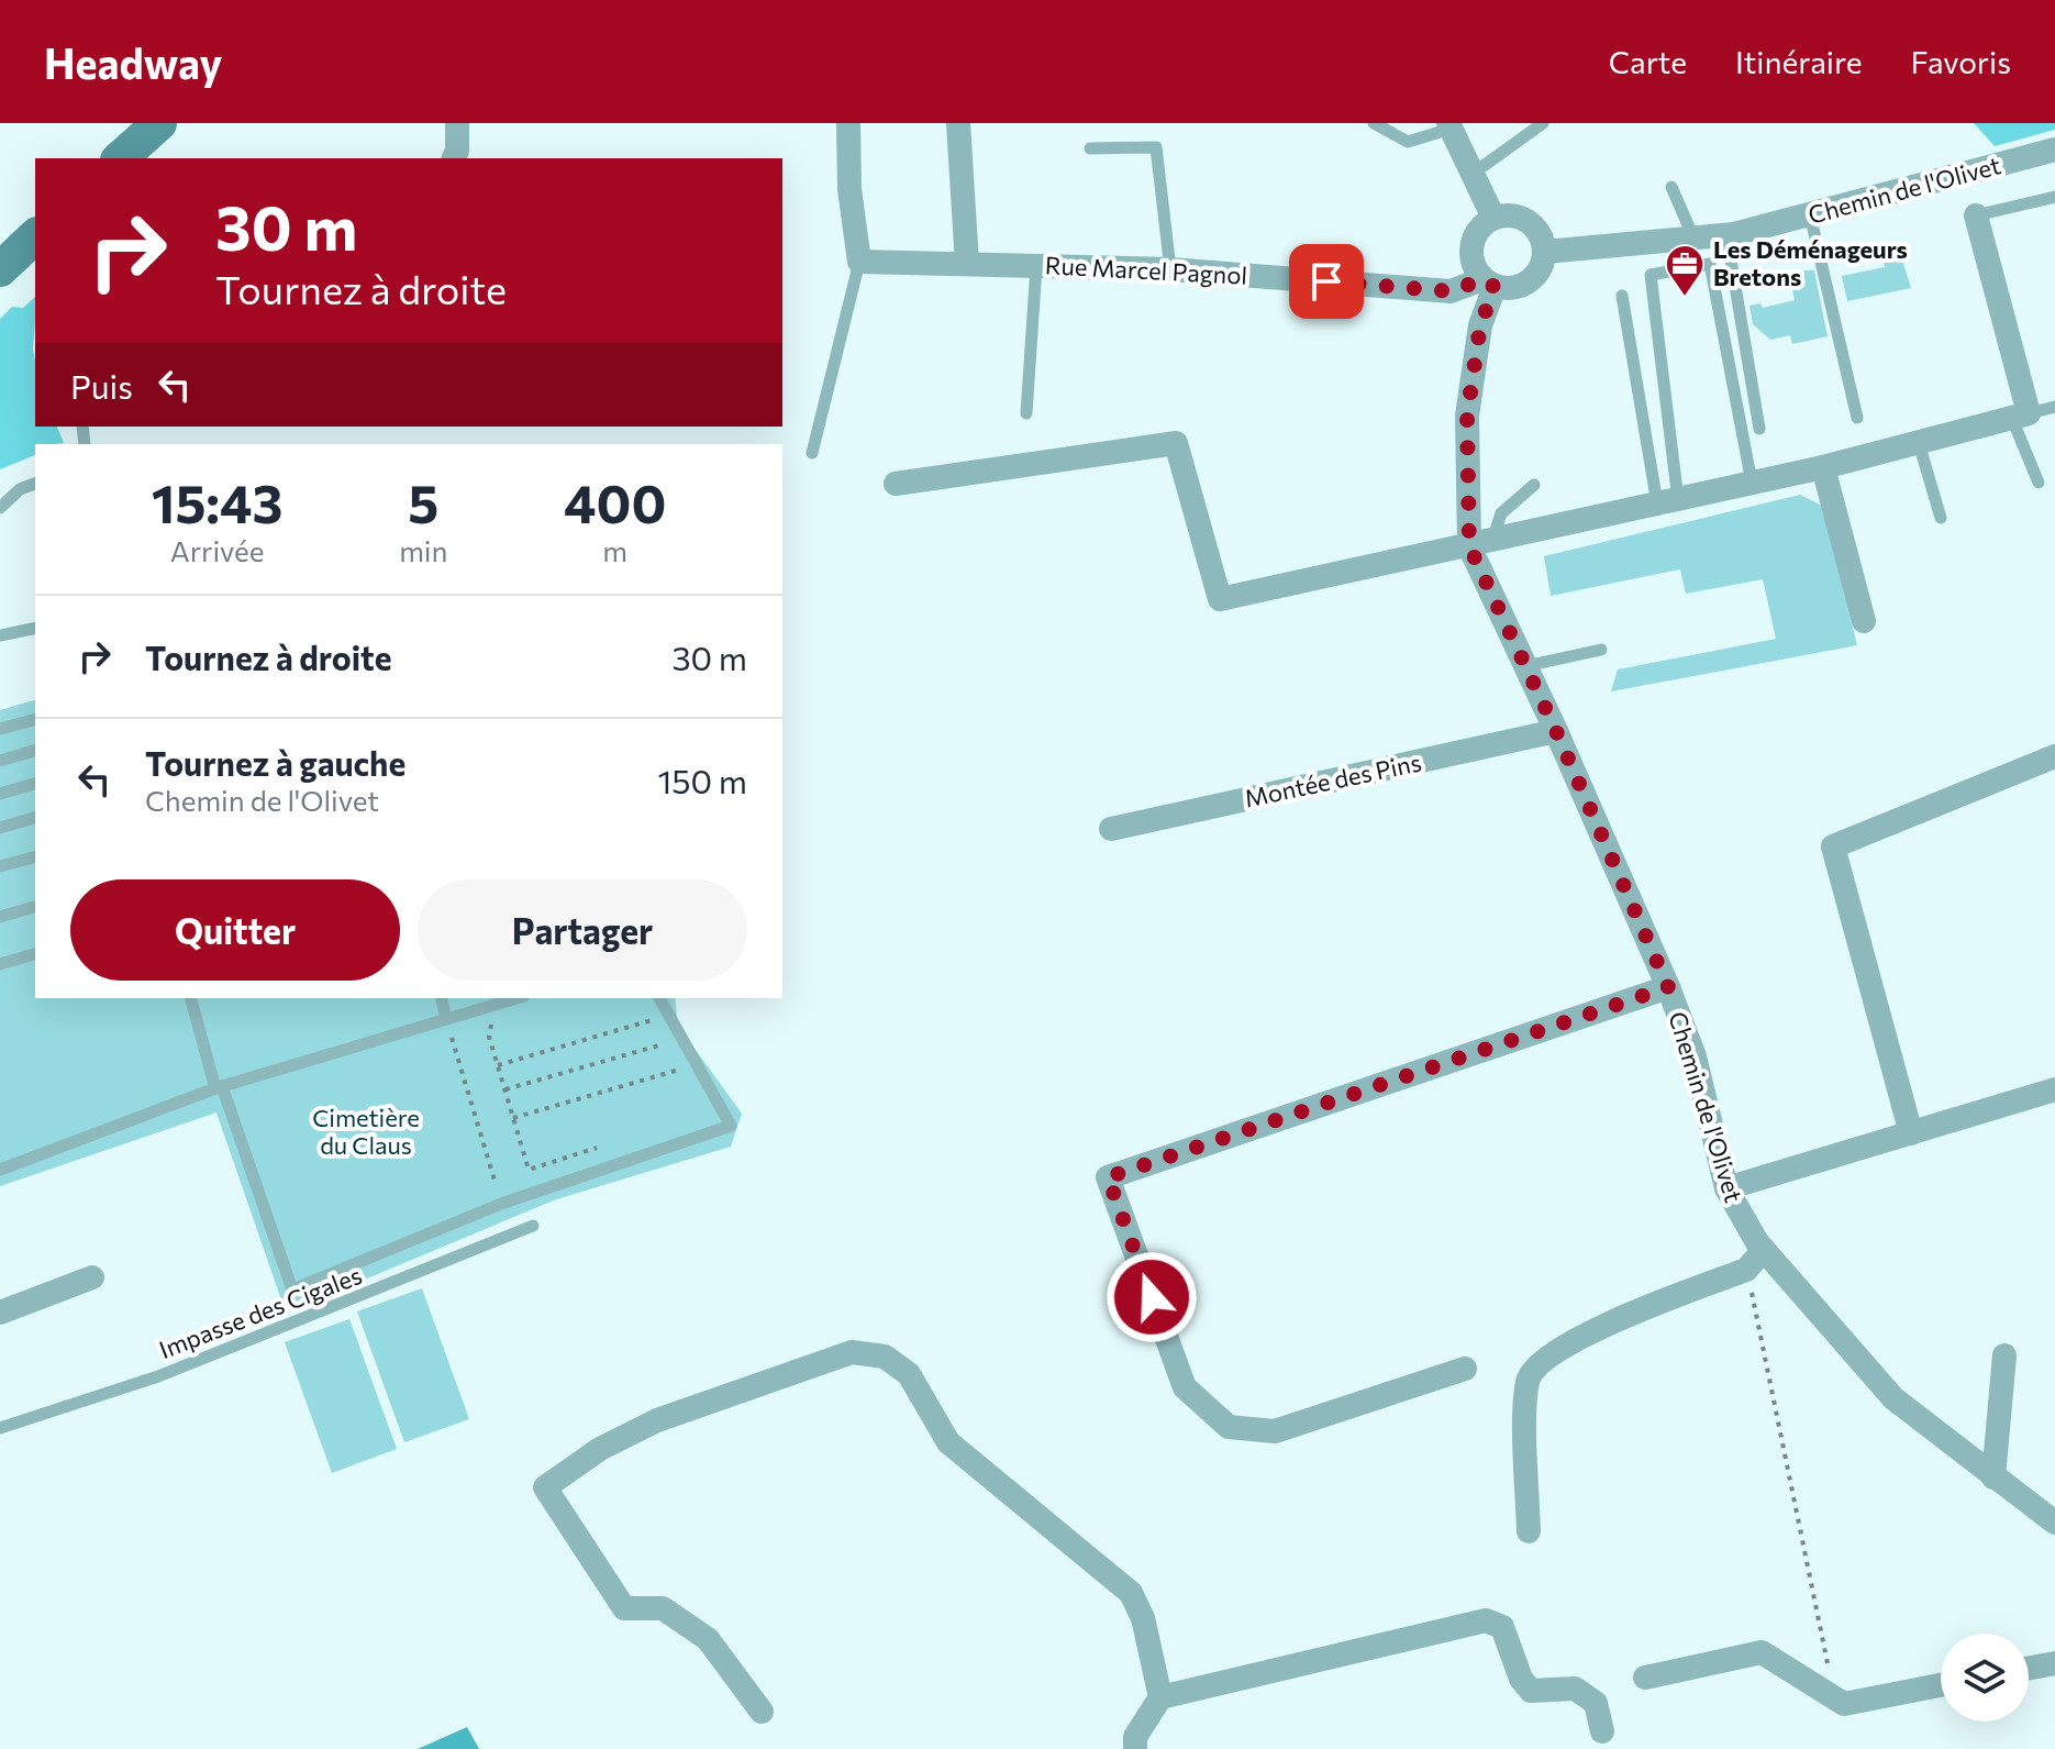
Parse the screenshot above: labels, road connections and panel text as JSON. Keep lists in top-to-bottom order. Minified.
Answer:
{"streets":{"street":["Chemin de l'Olivet","Rue Marcel Pagnol","Montée des Pins"],"lane":["Impasse des Cigales"]},"crossings":[["Chemin de l'Olivet","Rue Marcel Pagnol"],["Chemin de l'Olivet","Montée des Pins"]],"parks":["Cimetière du Claus"],"places":{"office":["Les Déménageurs Bretons"]},"page":{"header":"Headway","nav":["Carte","Itinéraire","Favoris"],"turn":["30 m","Tournez à droite"],"then":"Puis","eta":["15:43","Arrivée","5","min","400","m"],"list":[{"name":"Tournez à droite","value":"30 m"},{"name":"Tournez à gauche","note":"Chemin de l'Olivet","value":"150 m"}],"buttons":["Quitter","Partager"]}}
